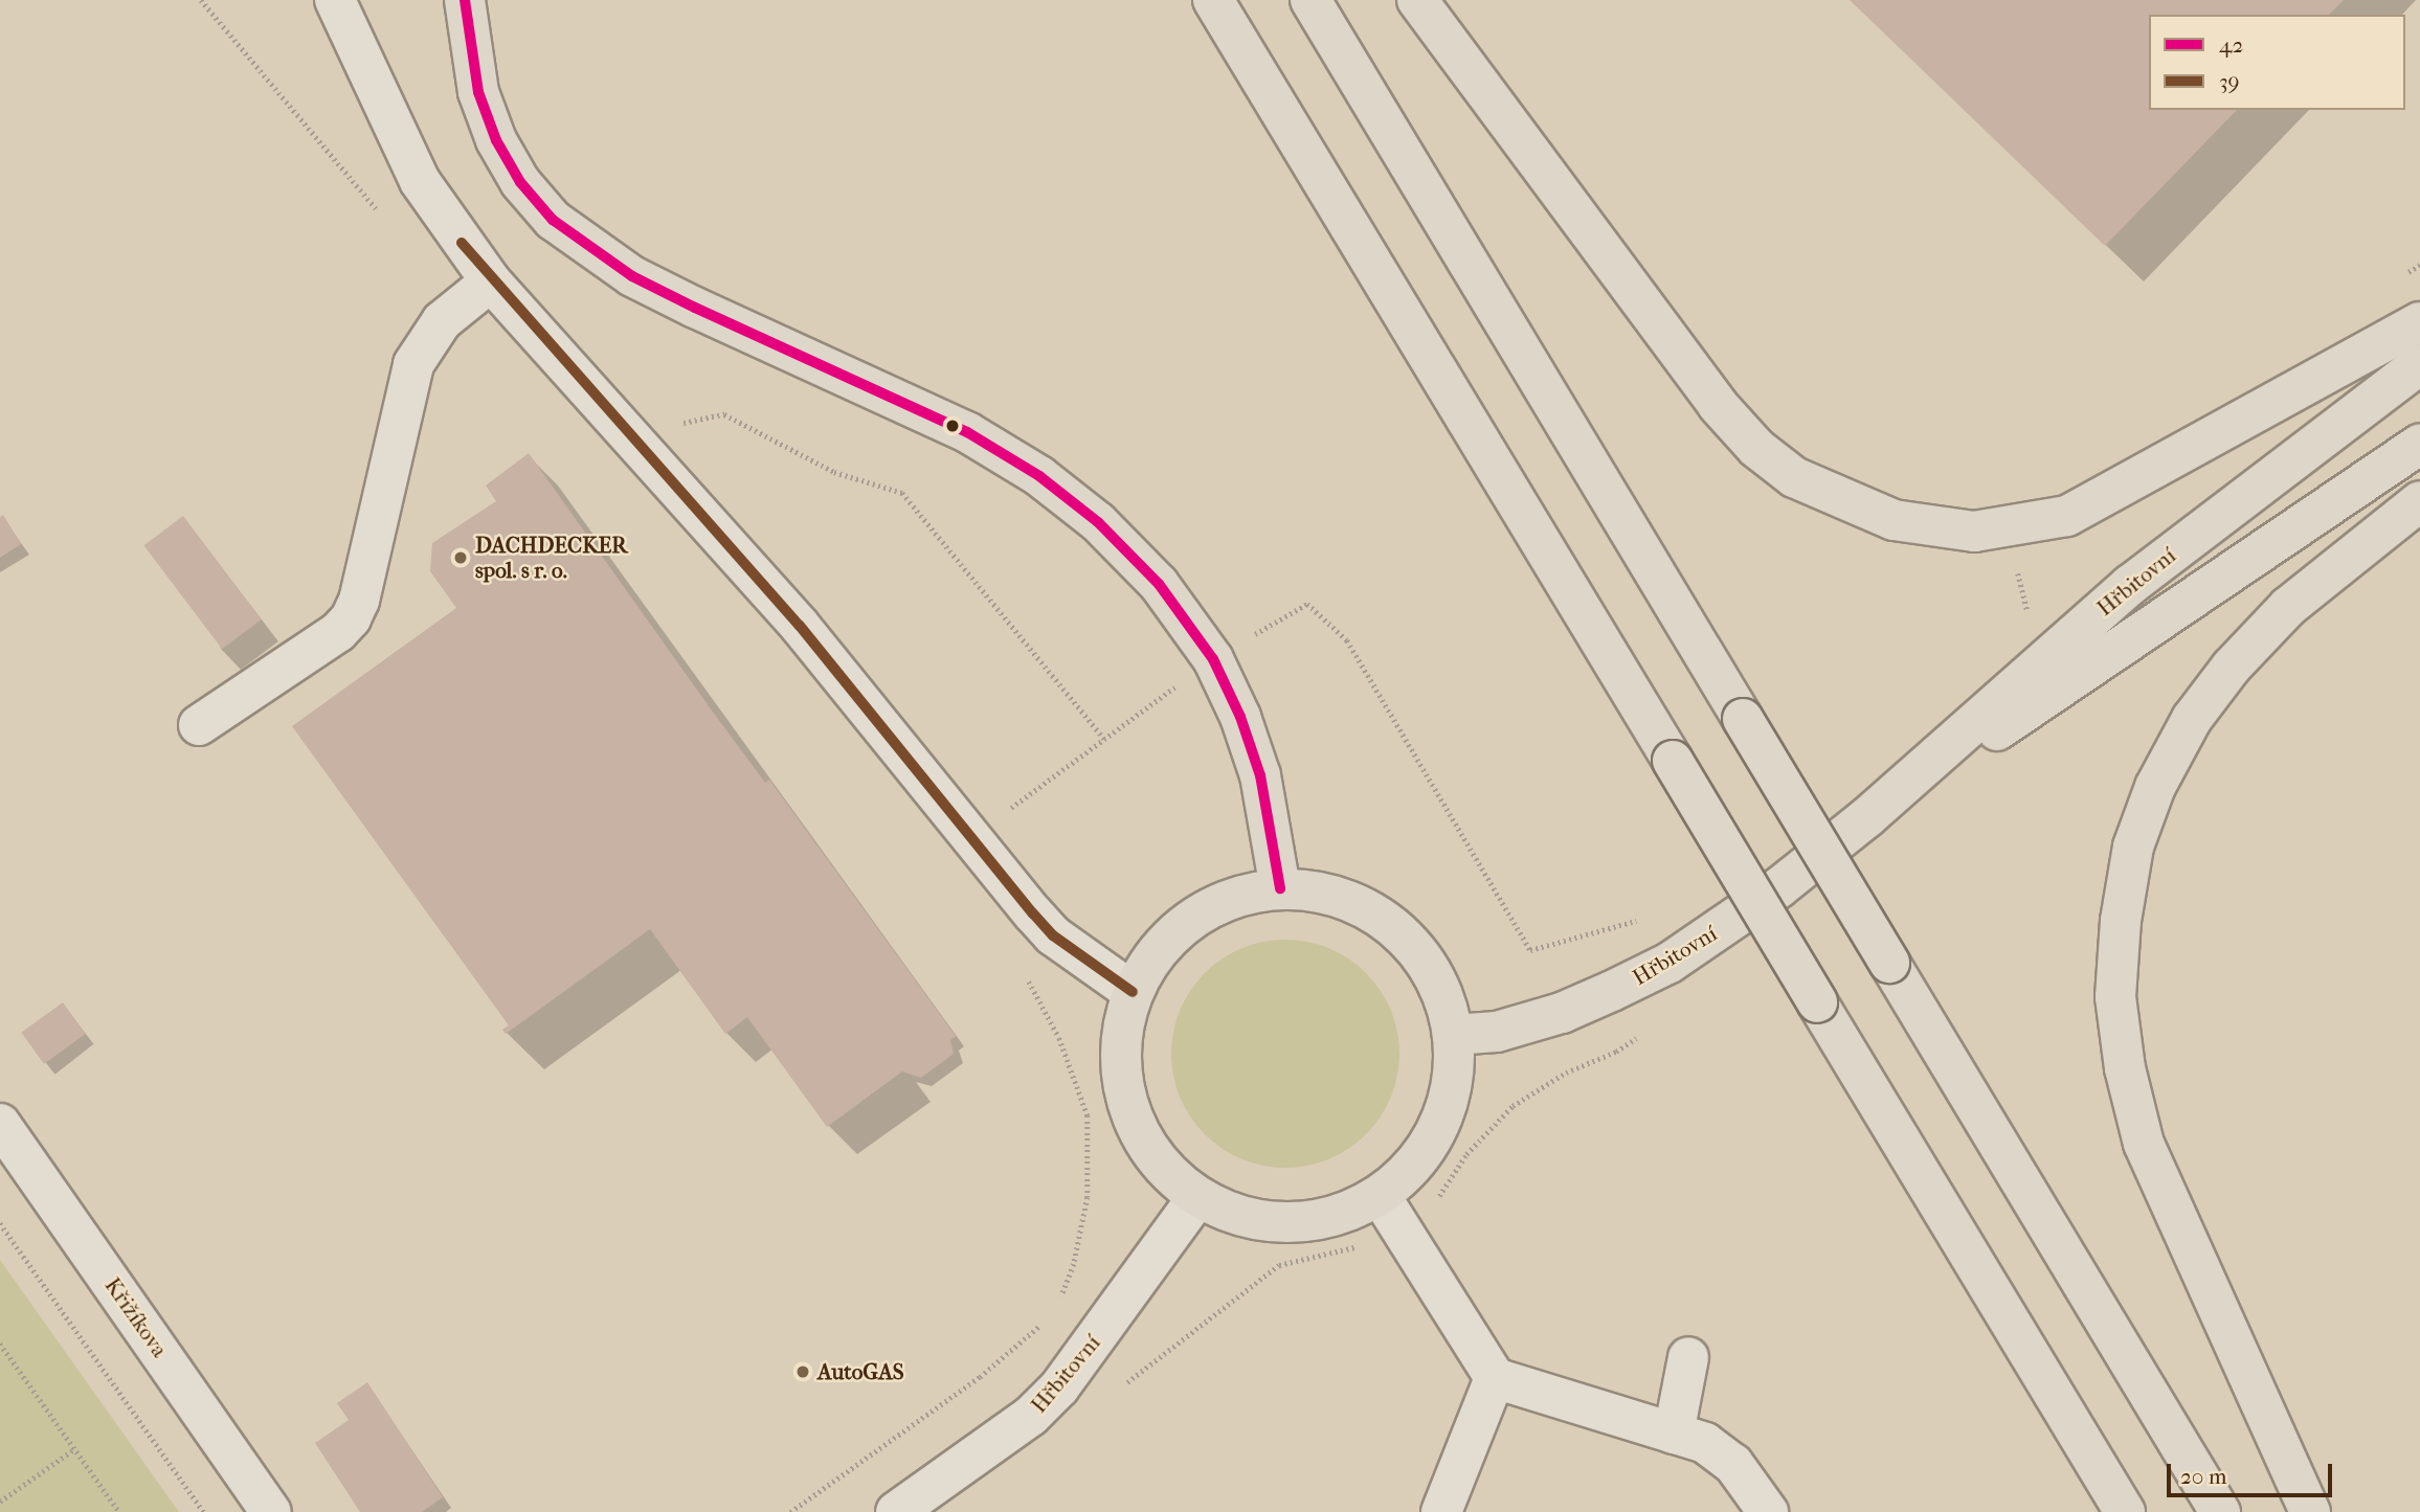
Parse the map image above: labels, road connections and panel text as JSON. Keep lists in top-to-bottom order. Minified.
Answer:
{"streets":{"main road":["Hřbitovní"],"street":["Křižíkova"]},"places":["DACHDECKER spol. s r. o.","AutoGAS"],"lines":["transit line 42","transit line 39"],"legend":["42","39"],"scale_bar":"20 m"}
